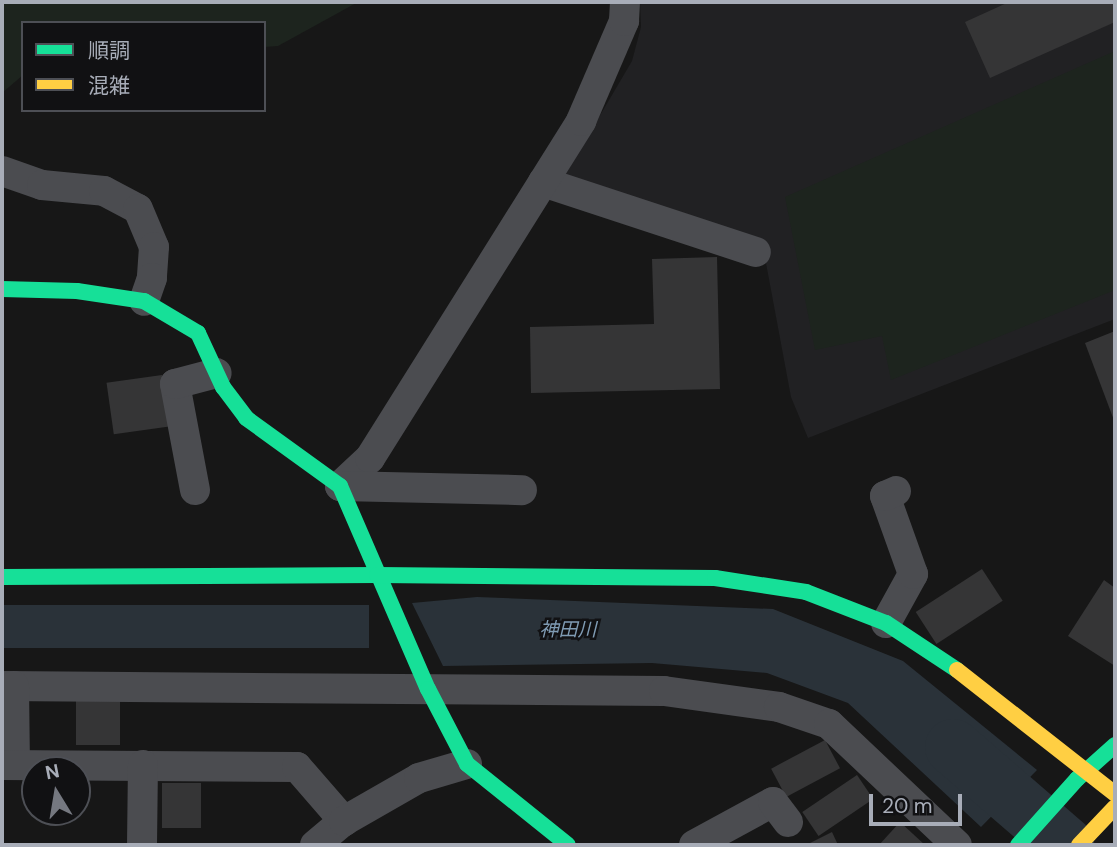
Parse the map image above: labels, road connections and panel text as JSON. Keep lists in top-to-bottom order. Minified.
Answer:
{"water":["神田川"],"legend":["順調","混雑"],"scale_bar":"20 m","north":"top"}
